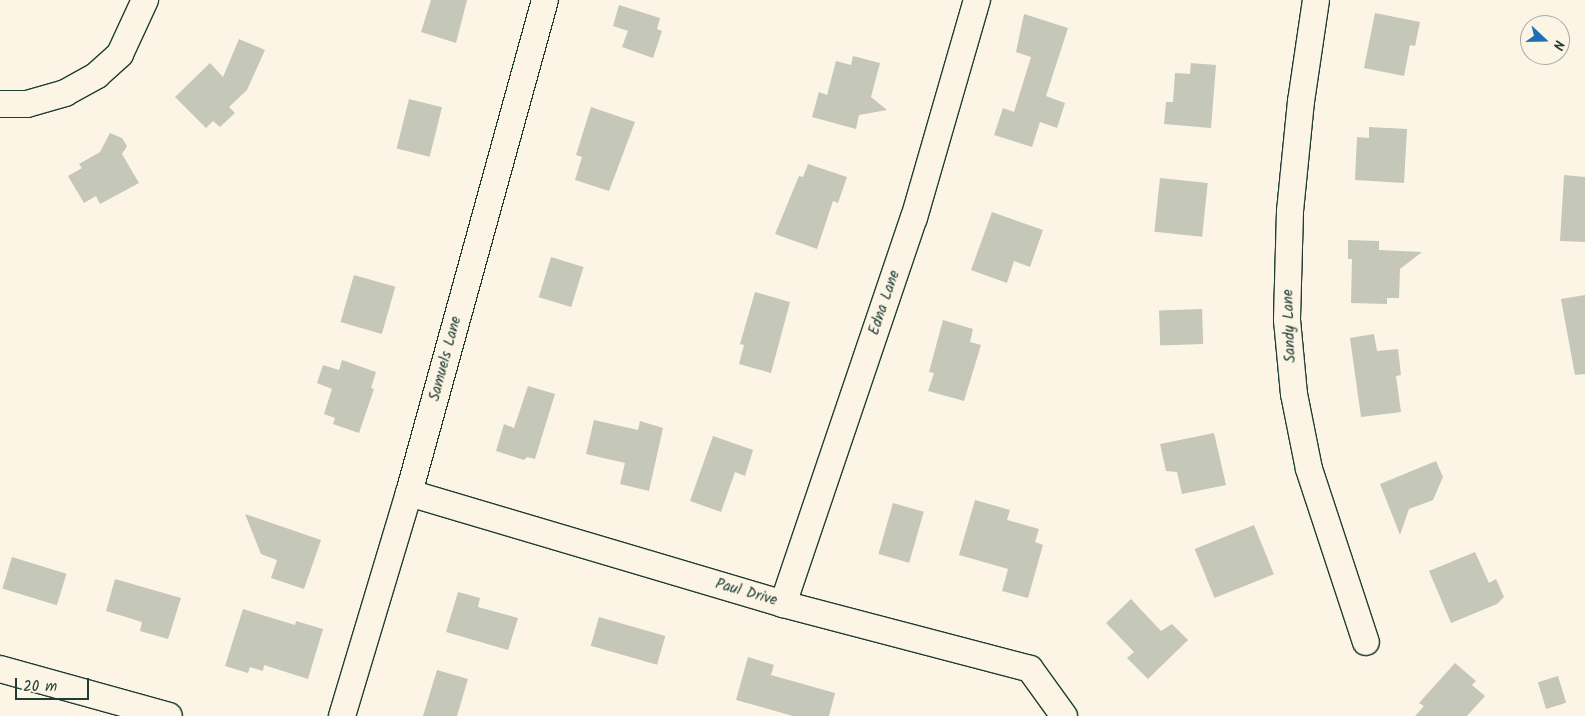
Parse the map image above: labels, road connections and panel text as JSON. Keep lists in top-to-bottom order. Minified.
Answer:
{"streets":{"street":["Edna Lane","Sandy Lane","Samuels Lane","Paul Drive"]},"crossings":[["Edna Lane","Paul Drive"],["Samuels Lane","Paul Drive"]],"scale_bar":"20 m","north":"right"}
